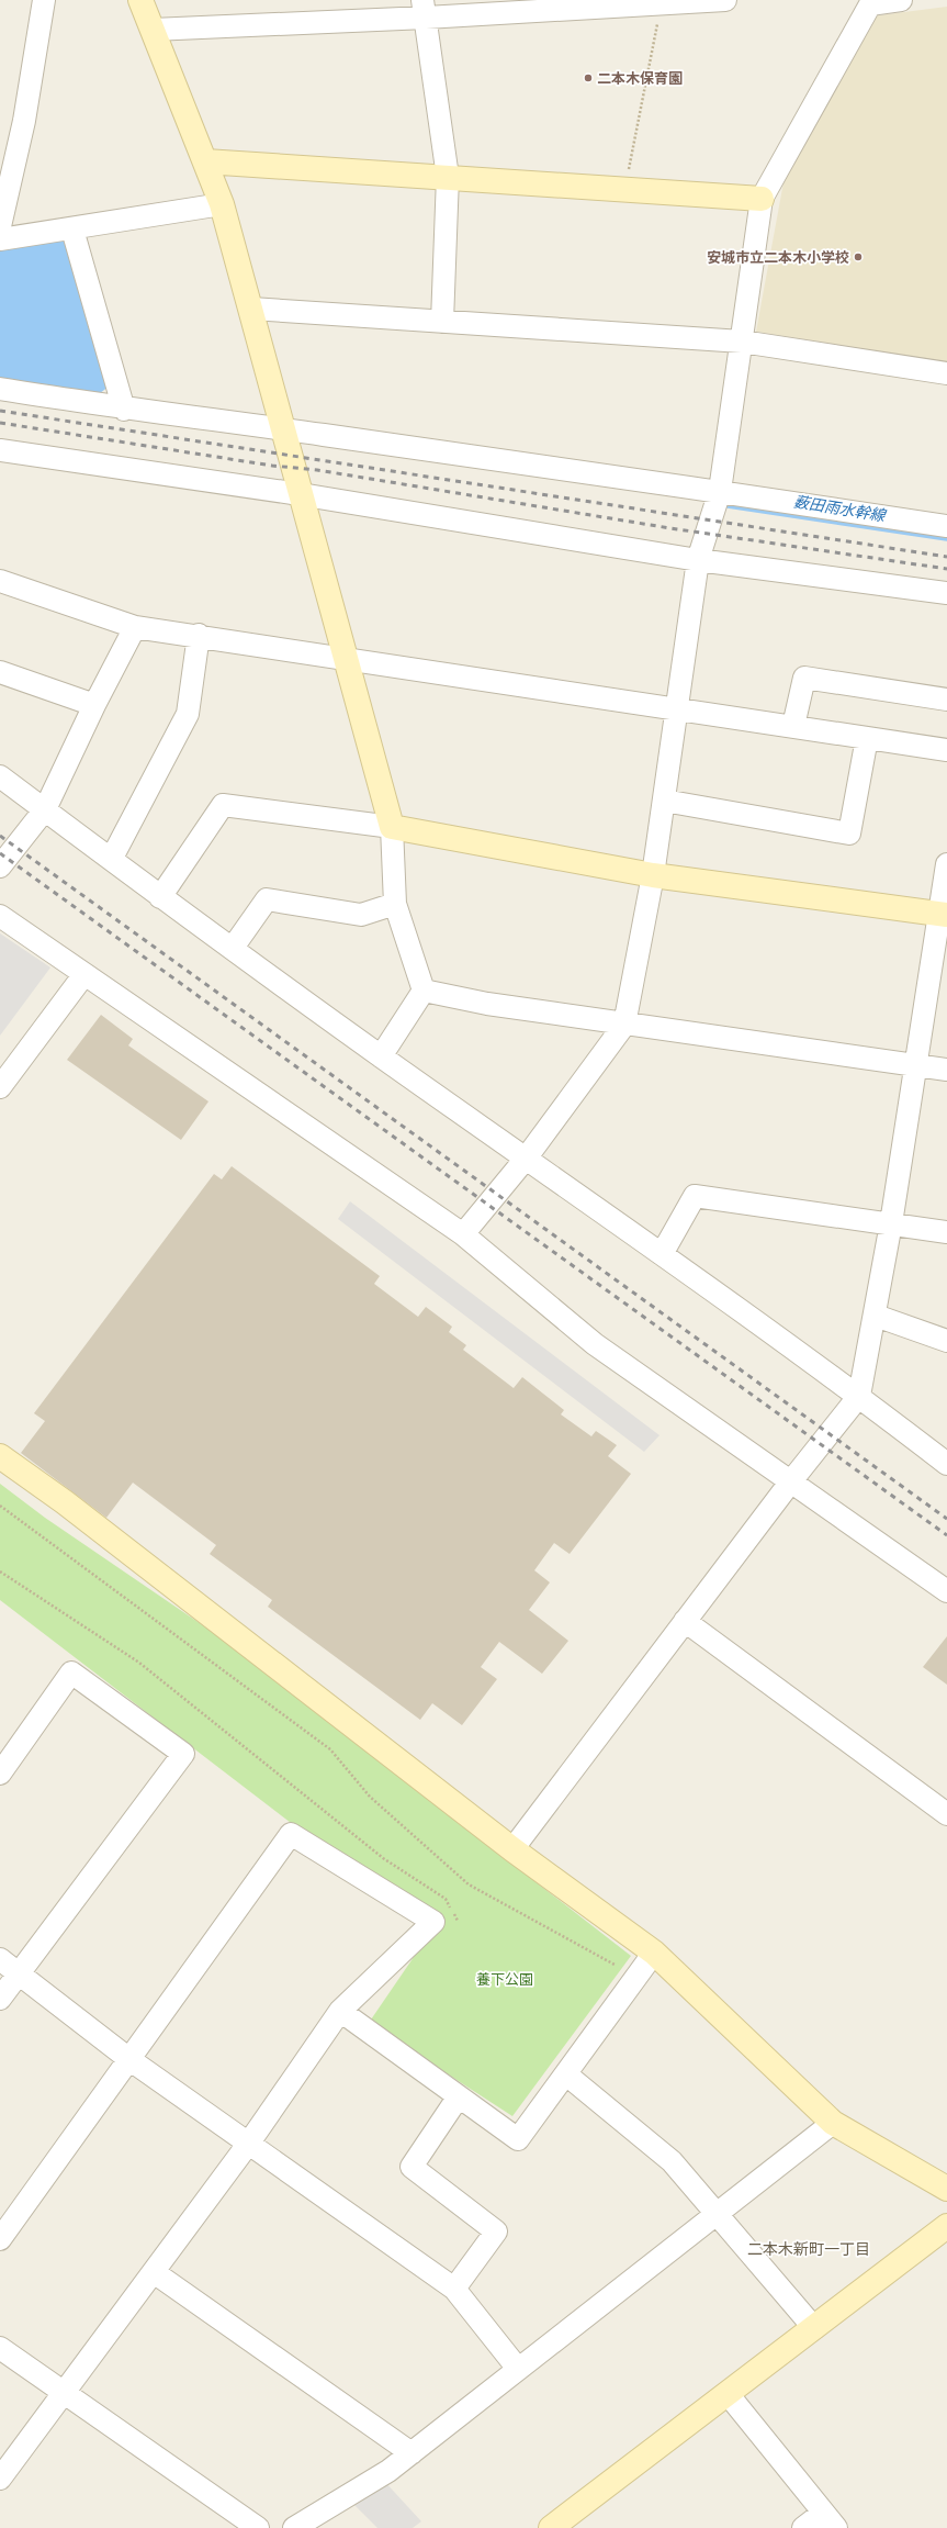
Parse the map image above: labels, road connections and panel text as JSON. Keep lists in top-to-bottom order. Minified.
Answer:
{"districts":["二本木新町一丁目"],"water":["薮田雨水幹線"],"parks":["養下公園"],"places":["二本木保育園","安城市立二本木小学校"]}
